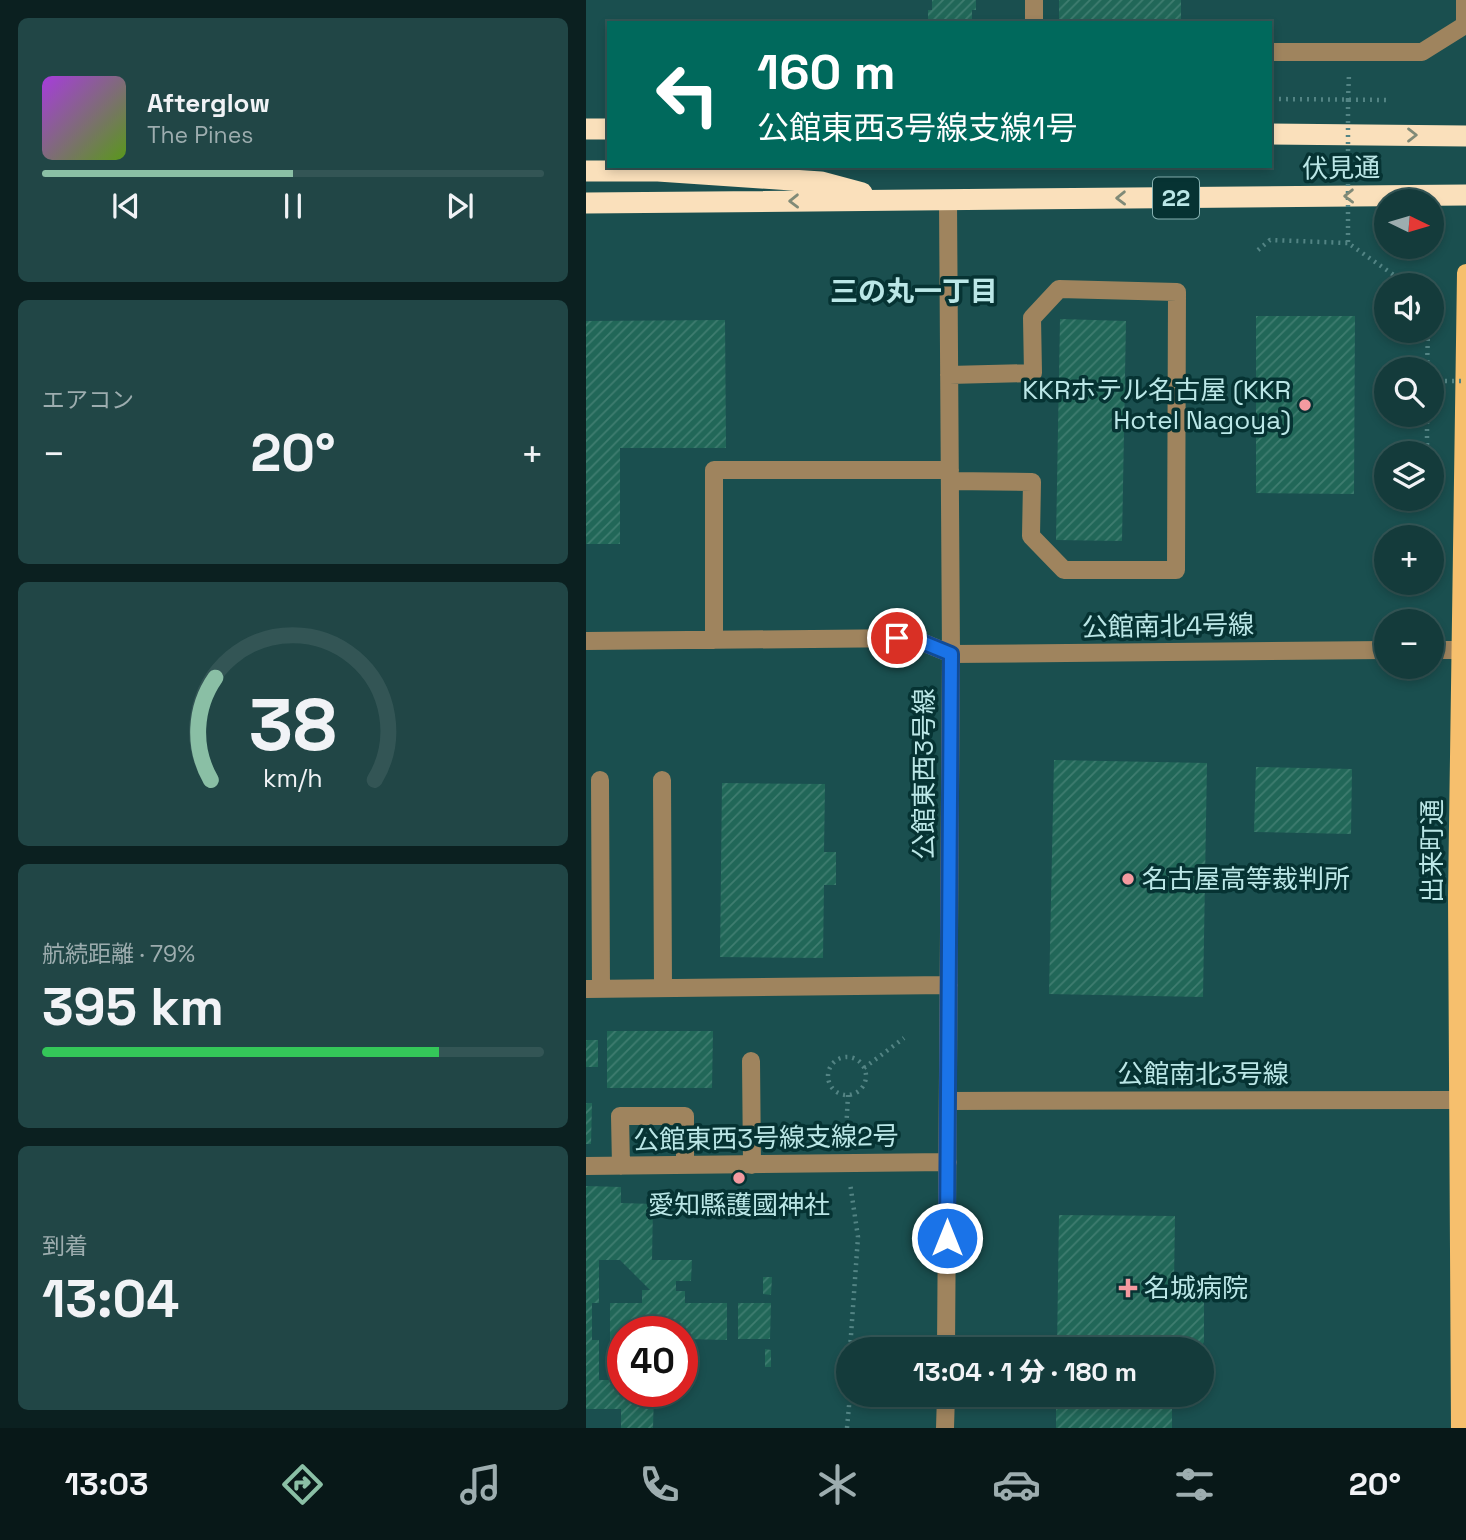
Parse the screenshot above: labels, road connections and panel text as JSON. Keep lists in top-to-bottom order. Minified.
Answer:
{"streets":{"highway":["伏見通","22"],"main road":["出来町通"],"street":["公館南北4号線","公館東西3号線","公館南北3号線","公館東西3号線支線2号"]},"crossings":[["伏見通","公館東西3号線"],["公館南北4号線","公館東西3号線"],["公館東西3号線","公館南北3号線"],["公館東西3号線","公館東西3号線支線2号"],["出来町通","公館南北3号線"]],"districts":["三の丸一丁目"],"places":{"other":["KKRホテル名古屋 (KKR Hotel Nagoya)","名古屋高等裁判所","愛知縣護國神社"],"health":["名城病院"]},"north":"right","page":{"turn":["160 m","公館東西3号線支線1号"],"song":["Afterglow","The Pines"],"map_buttons":["+","−"],"tile":["エアコン",["航続距離 · 79%","395 km"],["到着","13:04"]],"heat":["−","20°","+"],"limit":"40","trip":"13:04 · 1 分 · 180 m","tabs":["13:03","20°"],"gauge":["38","km/h"]}}
